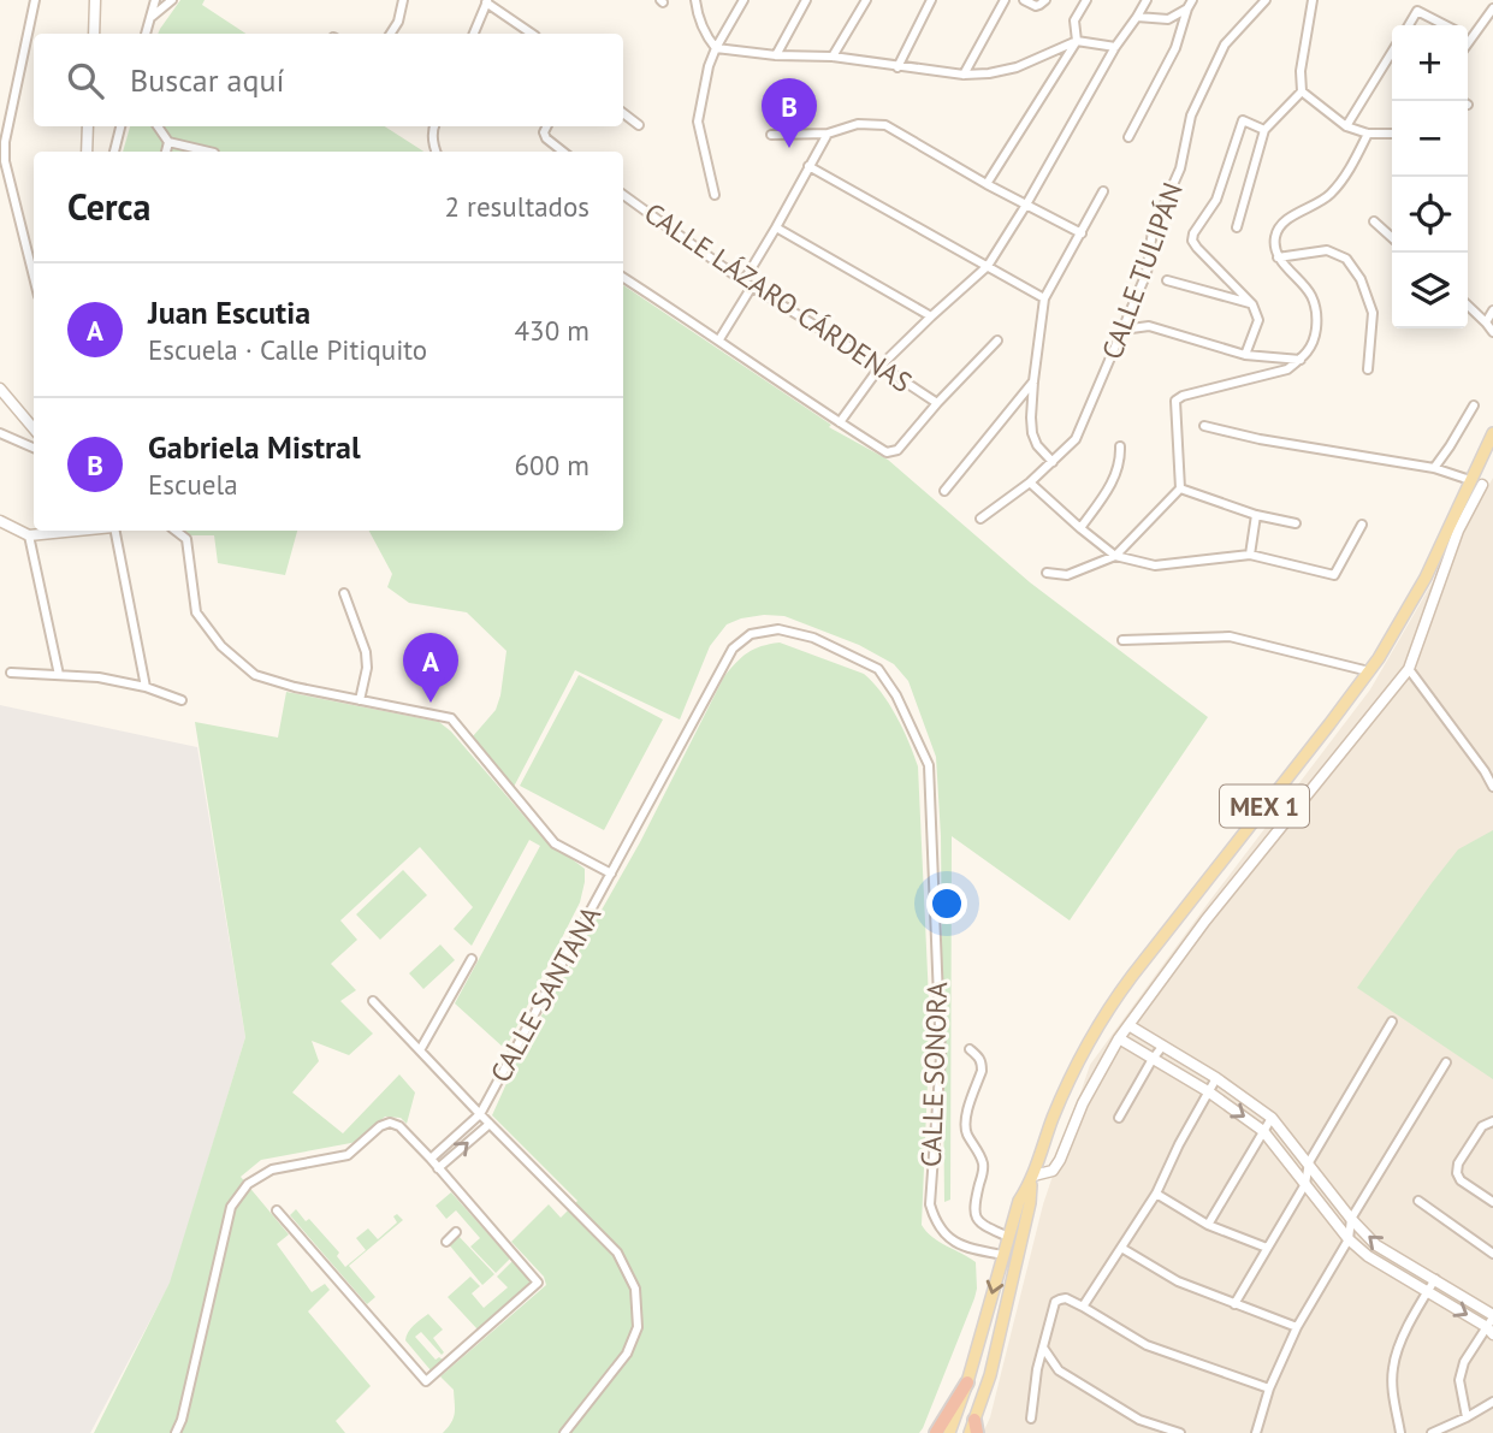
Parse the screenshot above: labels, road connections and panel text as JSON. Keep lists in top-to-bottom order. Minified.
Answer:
{"streets":{"main road":["MEX 1"],"street":["CALLE TULIPÁN","CALLE LÁZARO CÁRDENAS","CALLE SANTANA","CALLE SONORA"]},"crossings":[["MEX 1","CALLE SONORA"],["CALLE SANTANA","CALLE SONORA"]],"page":{"map_buttons":["+","−"],"search":"Buscar aquí","pins":["B","A"],"heading":["Cerca","2 resultados"],"list":[{"mark":"A","name":"Juan Escutia","note":"Escuela · Calle Pitiquito","value":"430 m"},{"mark":"B","name":"Gabriela Mistral","note":"Escuela","value":"600 m"}]}}
